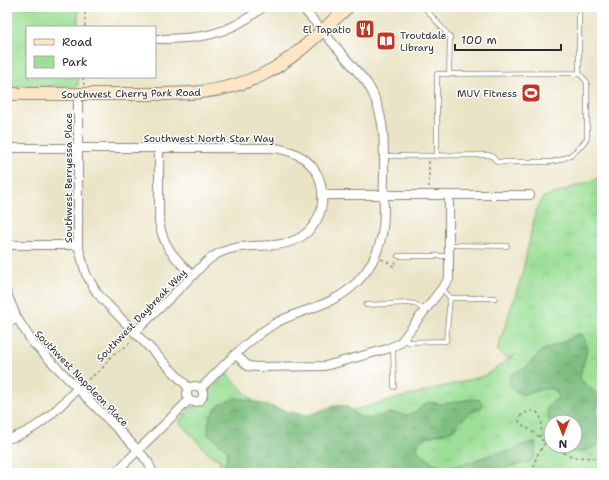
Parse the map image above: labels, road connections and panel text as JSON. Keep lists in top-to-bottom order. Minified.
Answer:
{"streets":{"main road":["Southwest Cherry Park Road"],"street":["Southwest North Star Way","Southwest Berryessa Place","Southwest Daybreak Way","Southwest Napoleon Place"]},"crossings":[["Southwest Cherry Park Road","Southwest Berryessa Place"],["Southwest North Star Way","Southwest Berryessa Place"],["Southwest North Star Way","Southwest Daybreak Way"],["Southwest Berryessa Place","Southwest Daybreak Way"],["Southwest Daybreak Way","Southwest Napoleon Place"]],"places":{"restaurant":["El Tapatio"],"library":["Troutdale Library"],"sports":["MUV Fitness"]},"legend":["Road","Park"],"scale_bar":"100 m","north":"bottom"}
